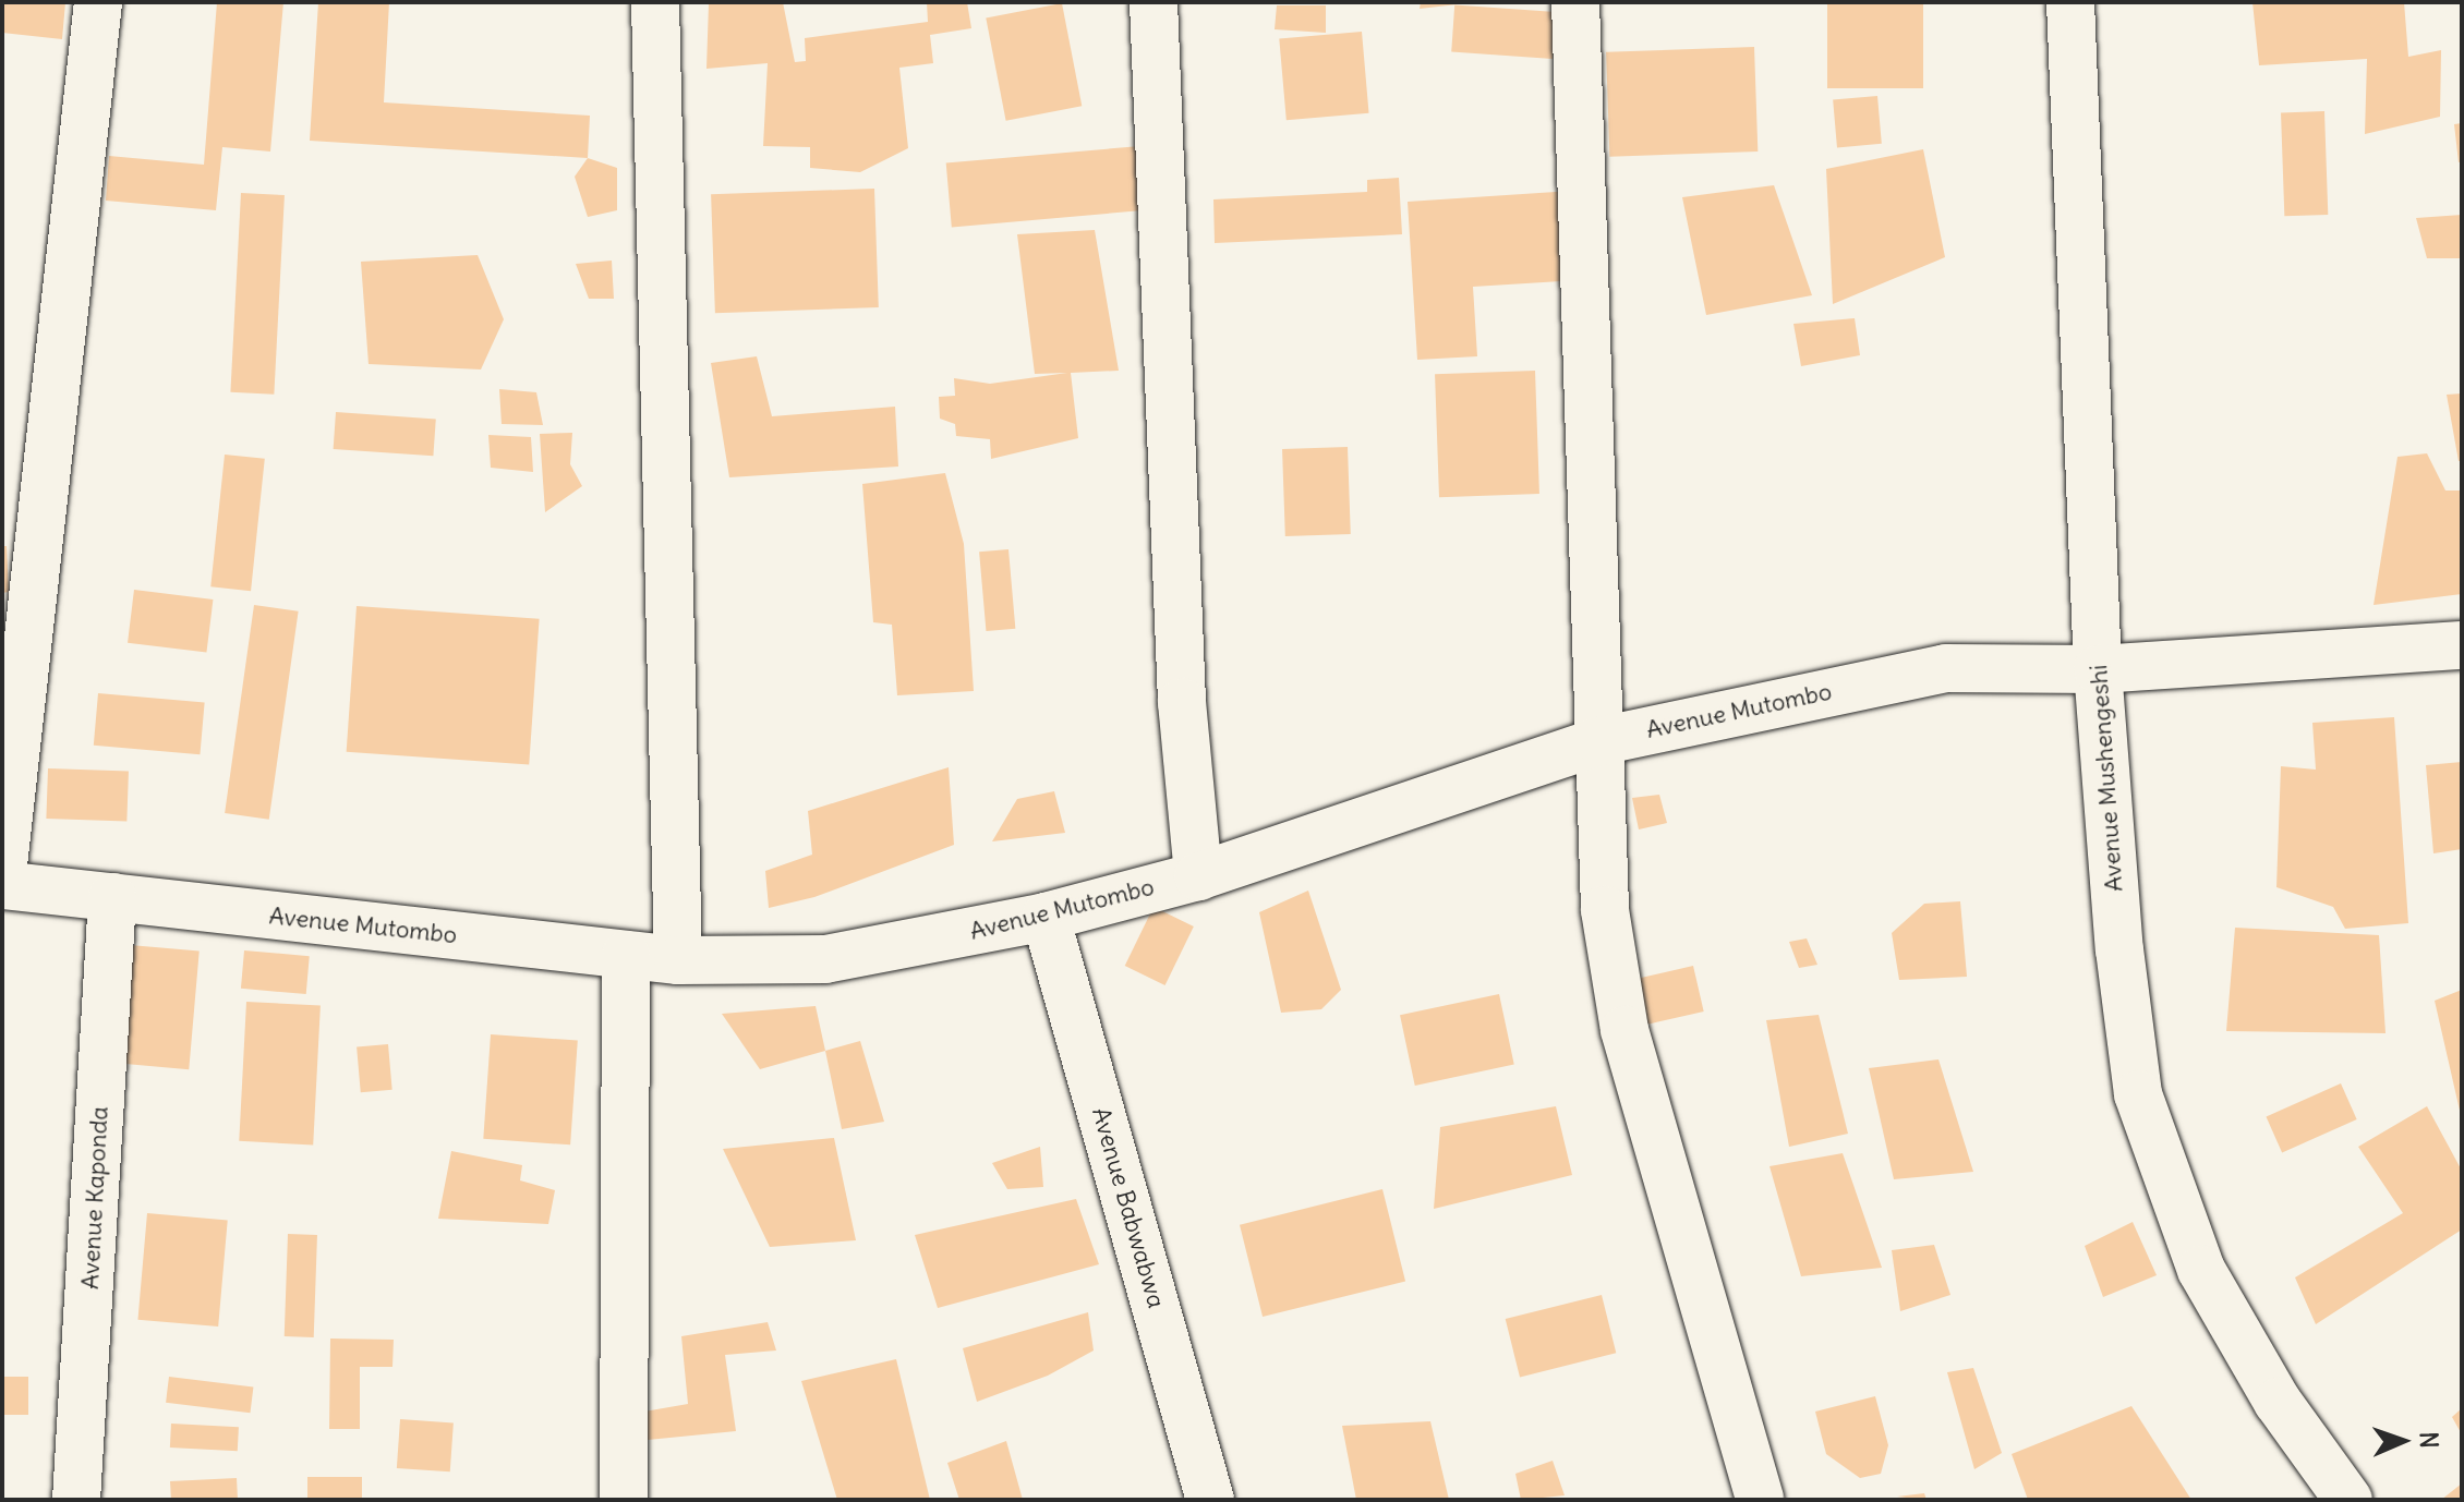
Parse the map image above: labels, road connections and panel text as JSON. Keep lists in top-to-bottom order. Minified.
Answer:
{"streets":{"street":["Avenue Mutombo","Avenue Mushengeshi","Avenue Kaponda","Avenue Babwabwa"]},"crossings":[["Avenue Mutombo","Avenue Mushengeshi"],["Avenue Mutombo","Avenue Kaponda"],["Avenue Mutombo","Avenue Babwabwa"]],"north":"right"}
